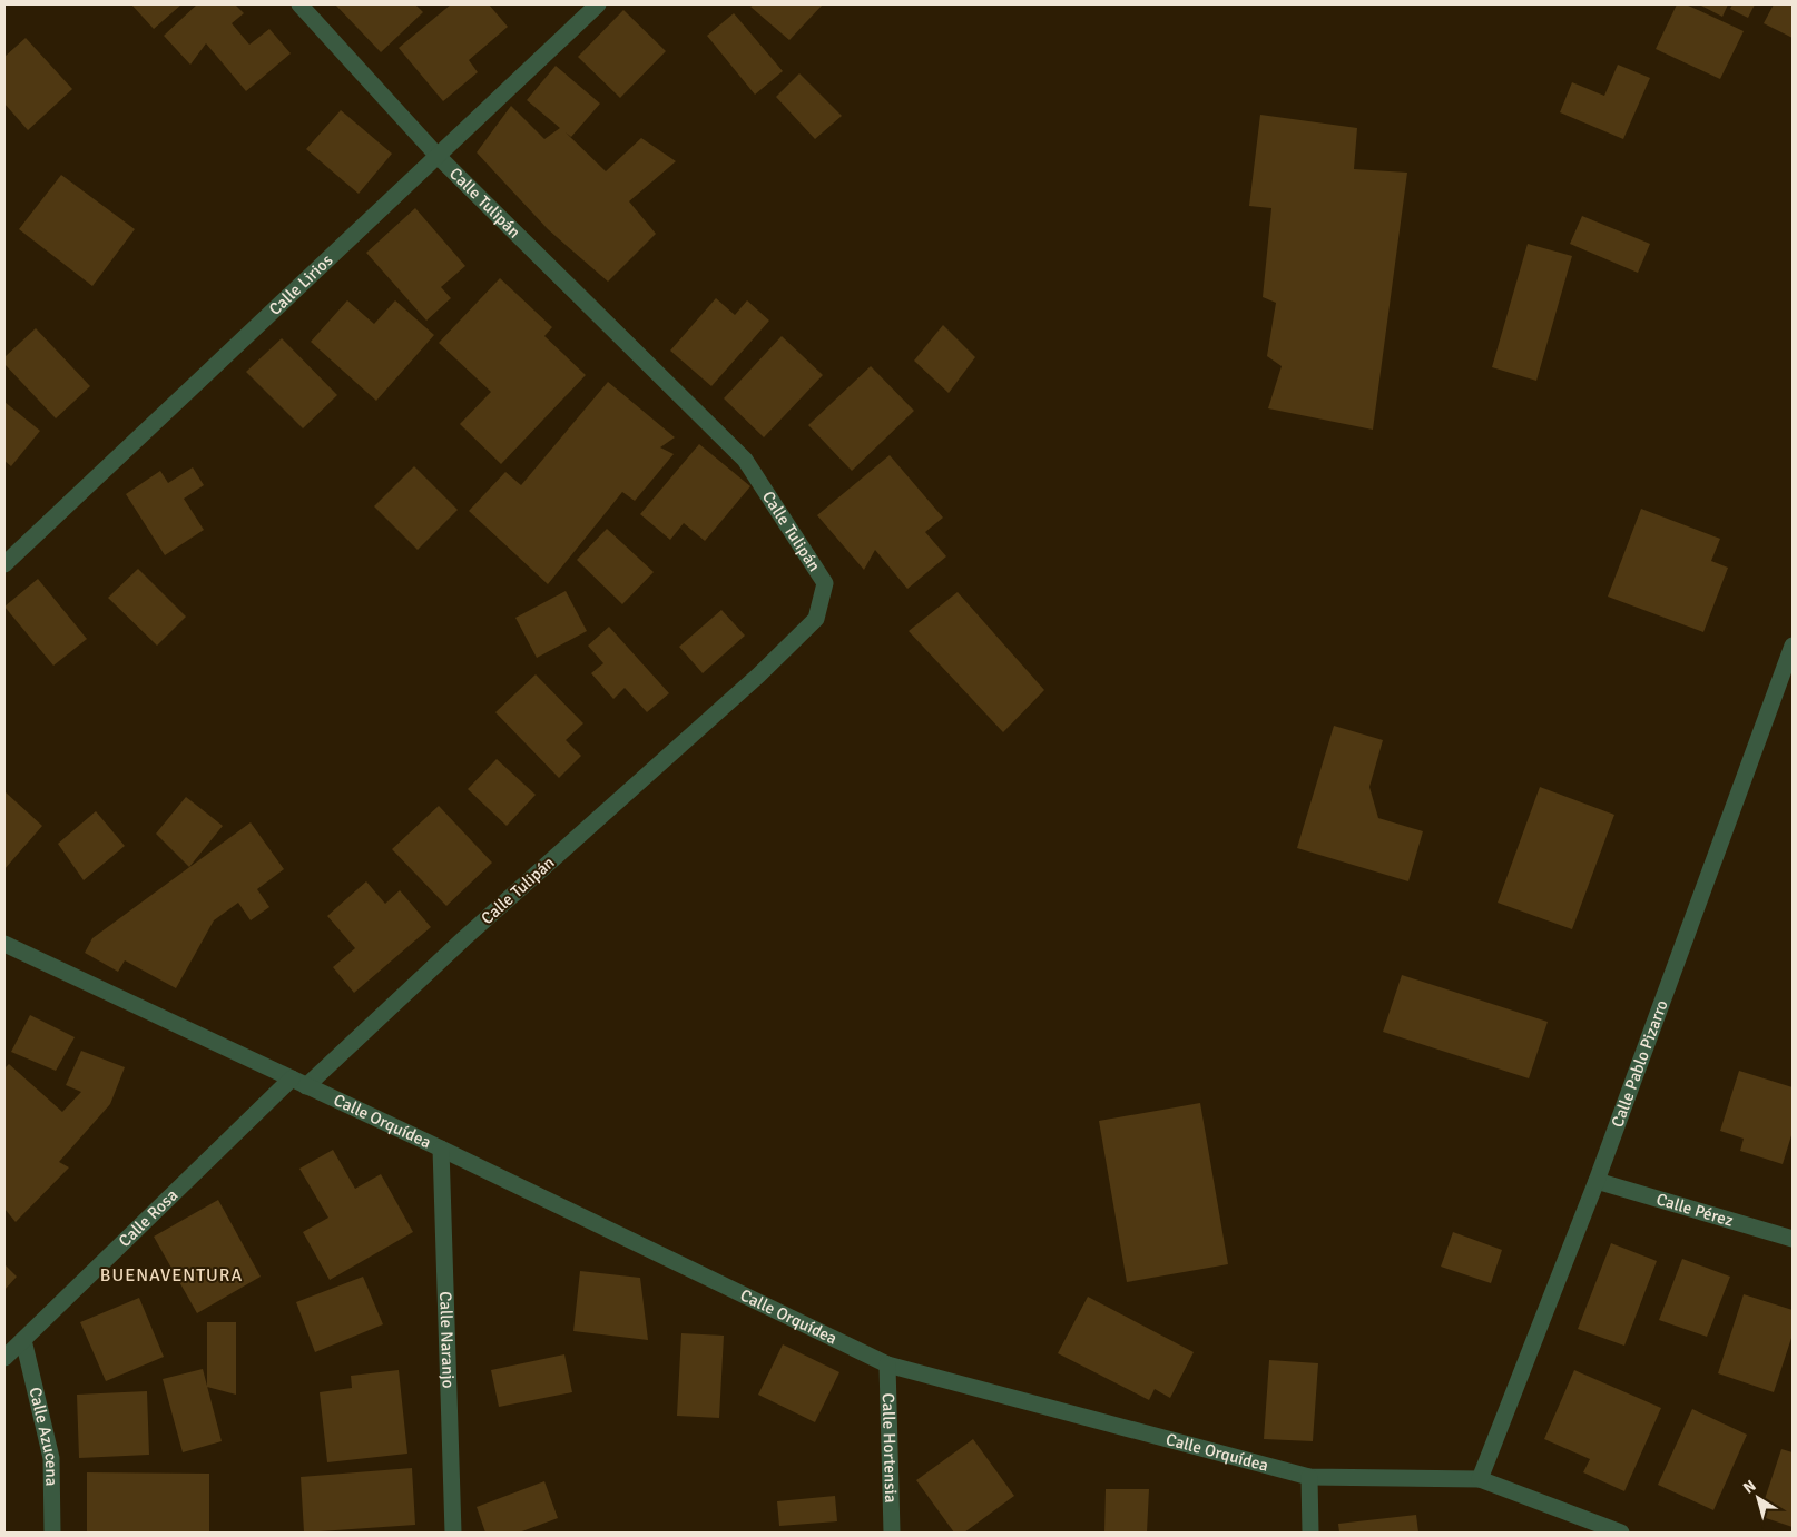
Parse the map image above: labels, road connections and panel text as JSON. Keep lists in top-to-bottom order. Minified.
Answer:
{"streets":{"street":["Calle Tulipán","Calle Lirios","Calle Pablo Pizarro","Calle Orquídea","Calle Pérez","Calle Rosa","Calle Naranjo","Calle Azucena","Calle Hortensia"]},"crossings":[["Calle Tulipán","Calle Lirios"],["Calle Tulipán","Calle Orquídea"],["Calle Tulipán","Calle Rosa"],["Calle Pablo Pizarro","Calle Orquídea"],["Calle Pablo Pizarro","Calle Pérez"],["Calle Orquídea","Calle Rosa"],["Calle Orquídea","Calle Naranjo"],["Calle Orquídea","Calle Hortensia"],["Calle Rosa","Calle Azucena"]],"districts":["BUENAVENTURA"],"north":"top left"}
